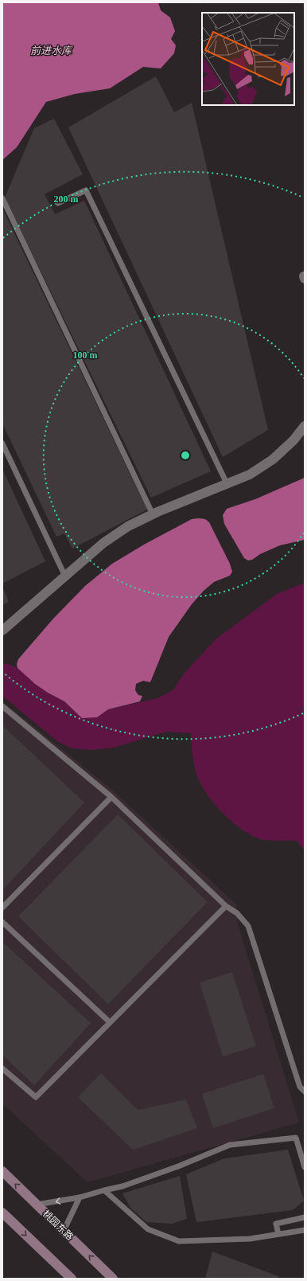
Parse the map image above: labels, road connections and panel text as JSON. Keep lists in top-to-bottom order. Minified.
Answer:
{"streets":{"main road":["桃园东路"]},"water":["前进水库"],"rings":["200 m","100 m"]}
